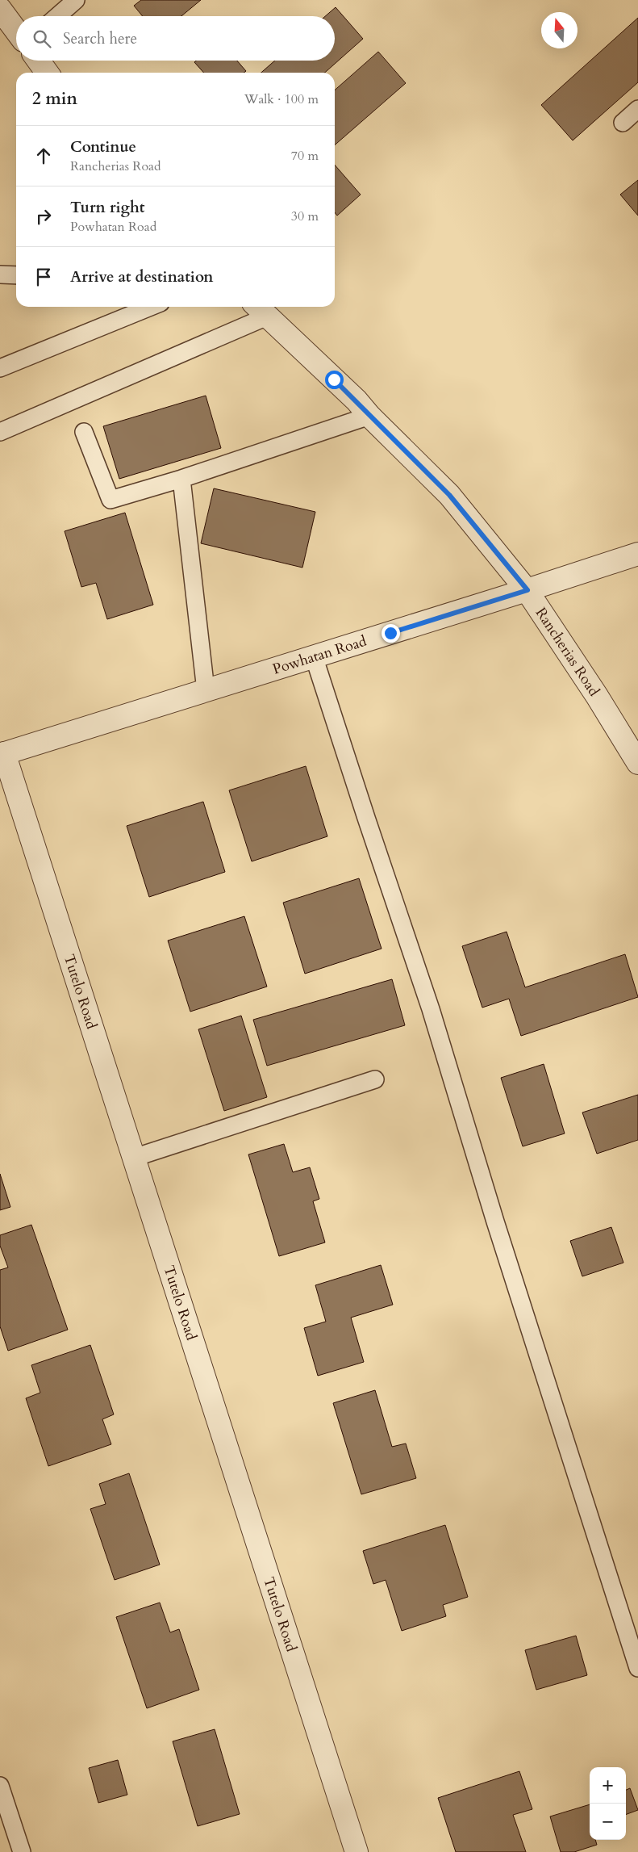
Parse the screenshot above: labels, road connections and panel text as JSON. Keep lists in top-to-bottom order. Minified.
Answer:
{"streets":{"street":["Rancherias Road","Powhatan Road","Tutelo Road"]},"crossings":[["Rancherias Road","Powhatan Road"],["Powhatan Road","Tutelo Road"]],"north":"top","page":{"search":"Search here","heading":["2 min","Walk · 100 m"],"list":[["Continue","Rancherias Road","70 m"],["Turn right","Powhatan Road","30 m"],"Arrive at destination"],"map_buttons":["+","−"]}}
